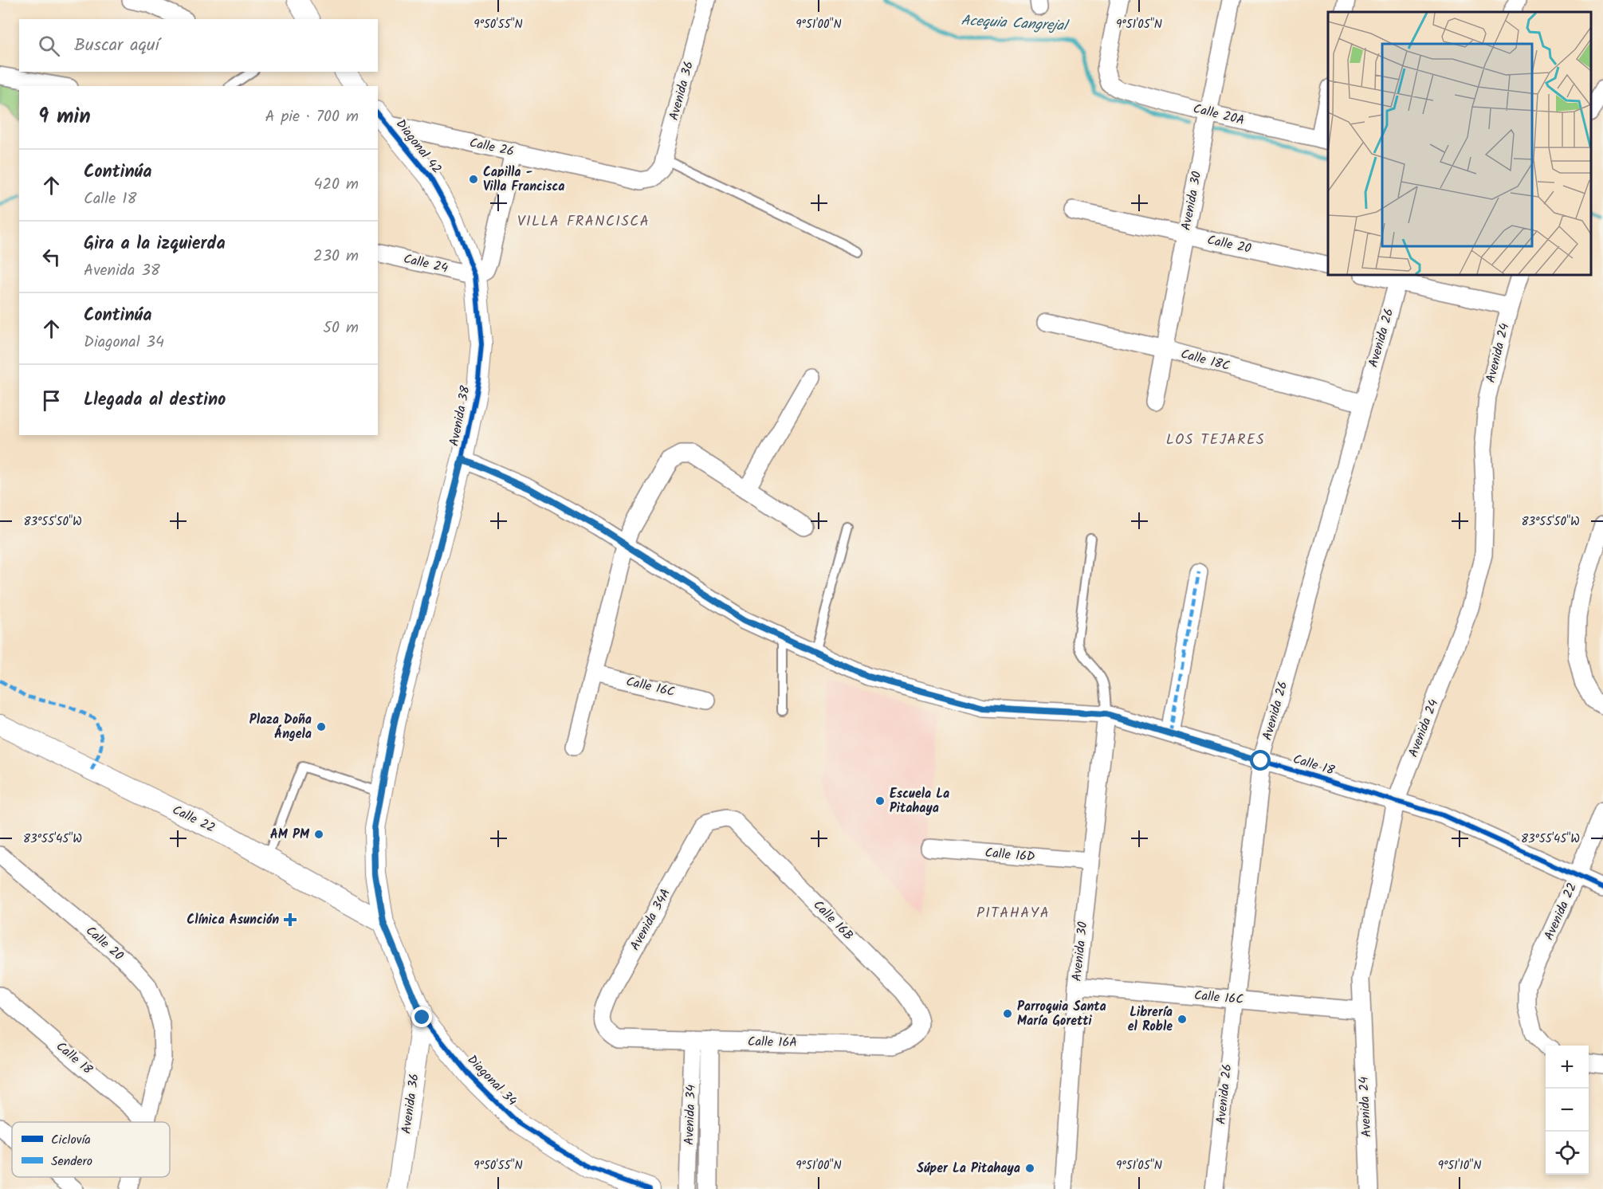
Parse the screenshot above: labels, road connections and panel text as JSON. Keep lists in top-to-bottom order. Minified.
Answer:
{"streets":{"street":["Avenida 36","Calle 20A","Diagonal 42","Calle 26","Avenida 30","Calle 20","Calle 24","Avenida 26","Avenida 24","Calle 18C","Avenida 38","Calle 16C","Calle 18","Calle 22","Calle 16D","Avenida 22","Avenida 34A","Calle 16B","Calle 16A","Diagonal 34","Avenida 34"]},"crossings":[["Avenida 36","Calle 26"],["Avenida 36","Diagonal 34"],["Calle 20A","Avenida 30"],["Diagonal 42","Calle 26"],["Diagonal 42","Calle 24"],["Diagonal 42","Avenida 38"],["Avenida 30","Calle 20"],["Avenida 30","Calle 18C"],["Avenida 30","Calle 16C"],["Avenida 30","Calle 18"],["Avenida 30","Calle 16D"],["Calle 20","Calle 18"],["Calle 24","Avenida 38"],["Avenida 26","Calle 18C"],["Avenida 26","Calle 16C"],["Avenida 26","Calle 18"],["Avenida 24","Calle 16C"],["Avenida 24","Calle 18"],["Avenida 38","Calle 18"],["Avenida 38","Calle 22"],["Avenida 38","Diagonal 34"],["Calle 18","Avenida 22"],["Calle 22","Diagonal 34"],["Avenida 34A","Calle 16B"],["Avenida 34A","Calle 16A"],["Calle 16B","Calle 16A"],["Calle 16A","Avenida 34"]],"districts":["VILLA FRANCISCA","LOS TEJARES","PITAHAYA"],"water":["Acequia Cangrejal"],"places":{"other":["Capilla - Villa Francisca","Plaza Doña Ángela","Escuela La Pitahaya","AM PM","Parroquia Santa María Goretti","Librería el Roble","Súper La Pitahaya"],"health":["Clínica Asunción"]},"legend":["Ciclovía","Sendero"],"page":{"search":"Buscar aquí","heading":["9 min","A pie · 700 m"],"list":[["Continúa","Calle 18","420 m"],["Gira a la izquierda","Avenida 38","230 m"],["Continúa","Diagonal 34","50 m"],"Llegada al destino"],"map_buttons":["+","−"]},"coordinates":["9°50'55\"N","9°51'00\"N","9°51'05\"N","83°55'50\"W","83°55'45\"W","9°51'10\"N"]}
